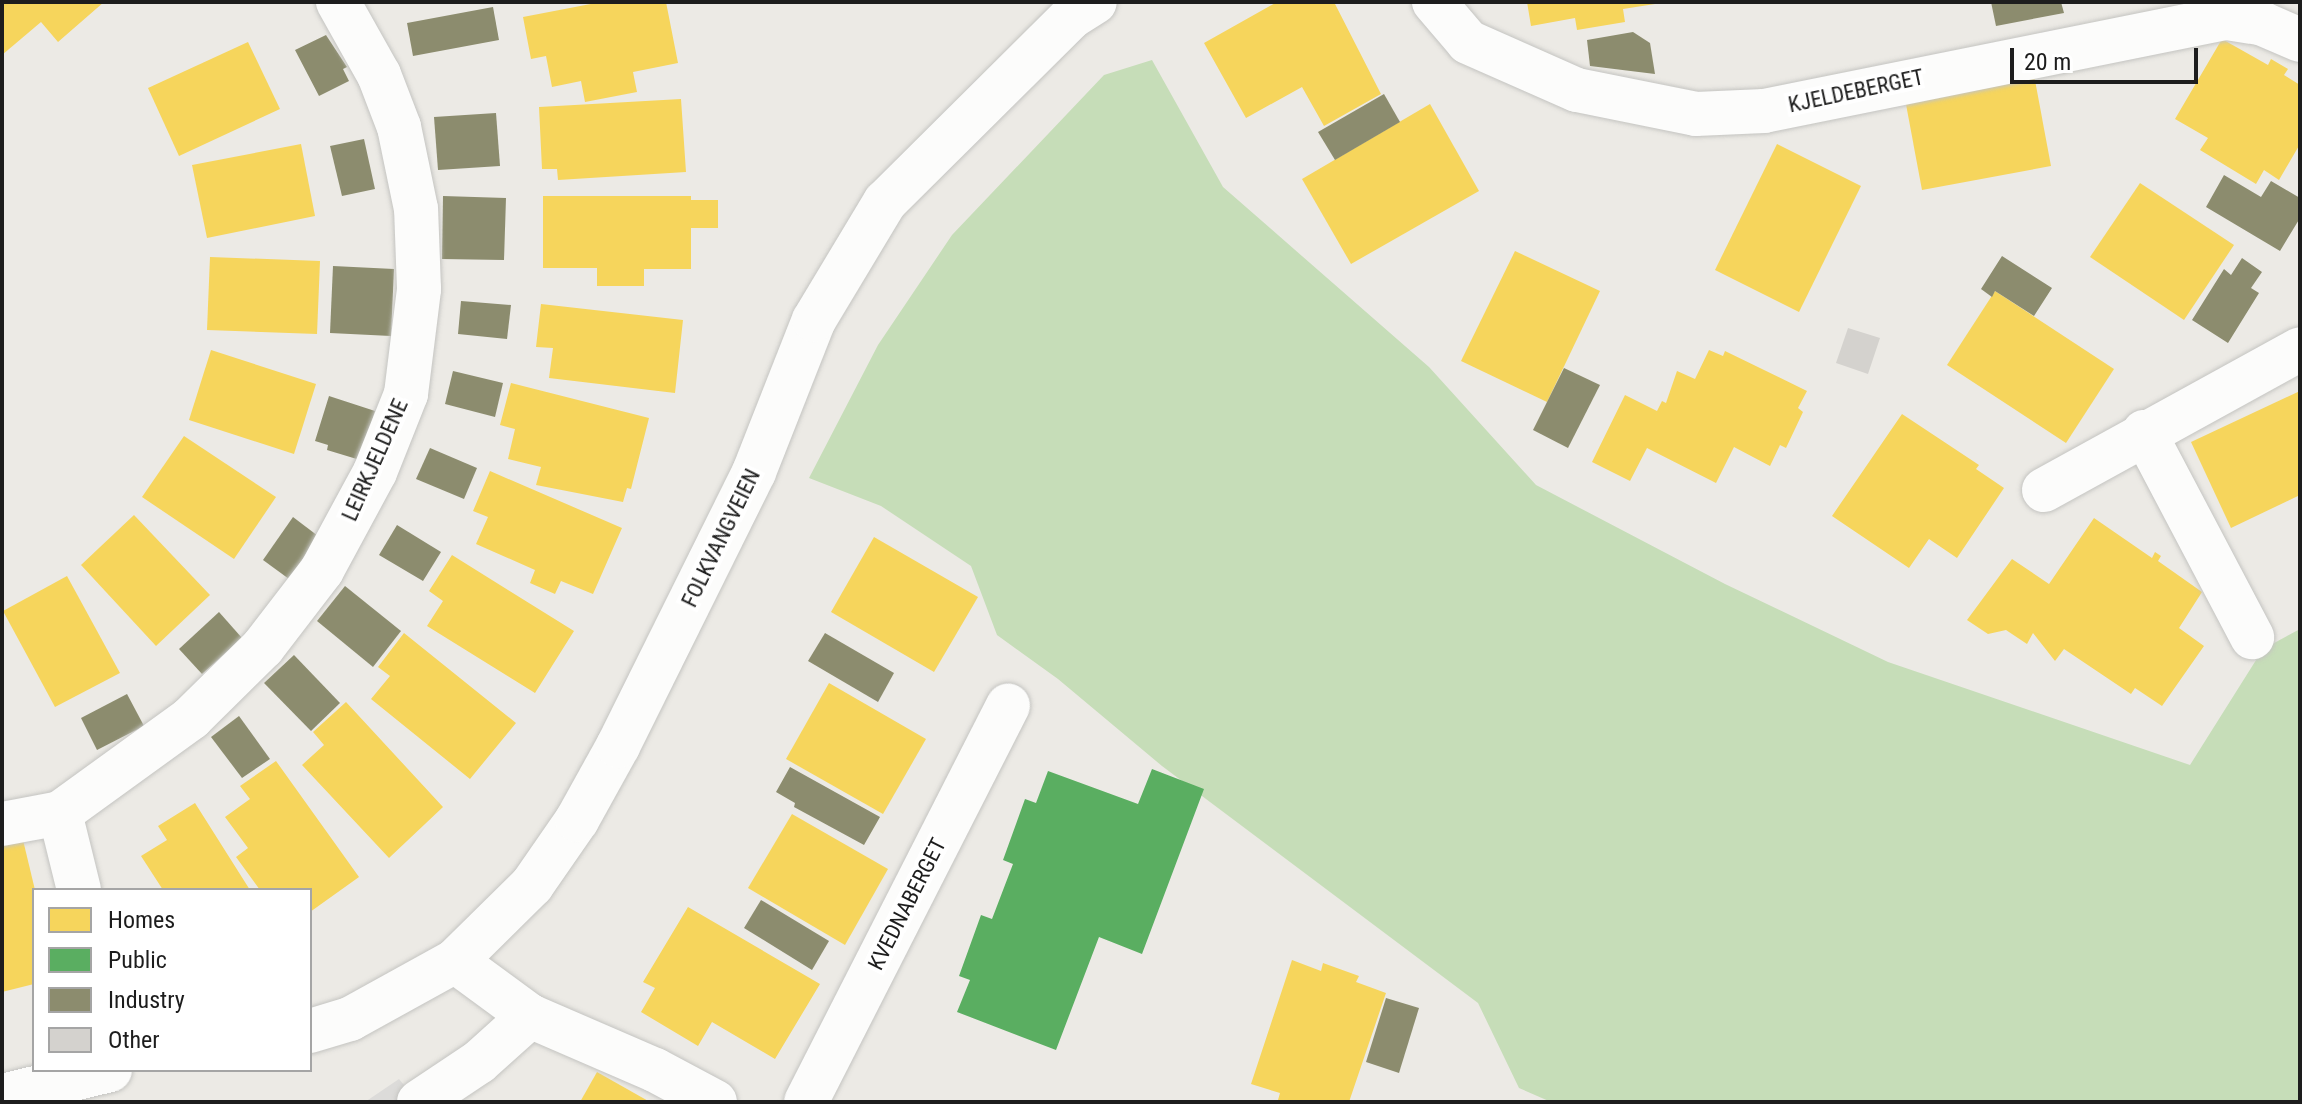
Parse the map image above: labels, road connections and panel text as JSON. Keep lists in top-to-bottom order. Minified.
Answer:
{"streets":{"street":["KJELDEBERGET","LEIRKJELDENE","FOLKVANGVEIEN","KVEDNABERGET"]},"legend":["Homes","Public","Industry","Other"],"scale_bar":"20 m"}
